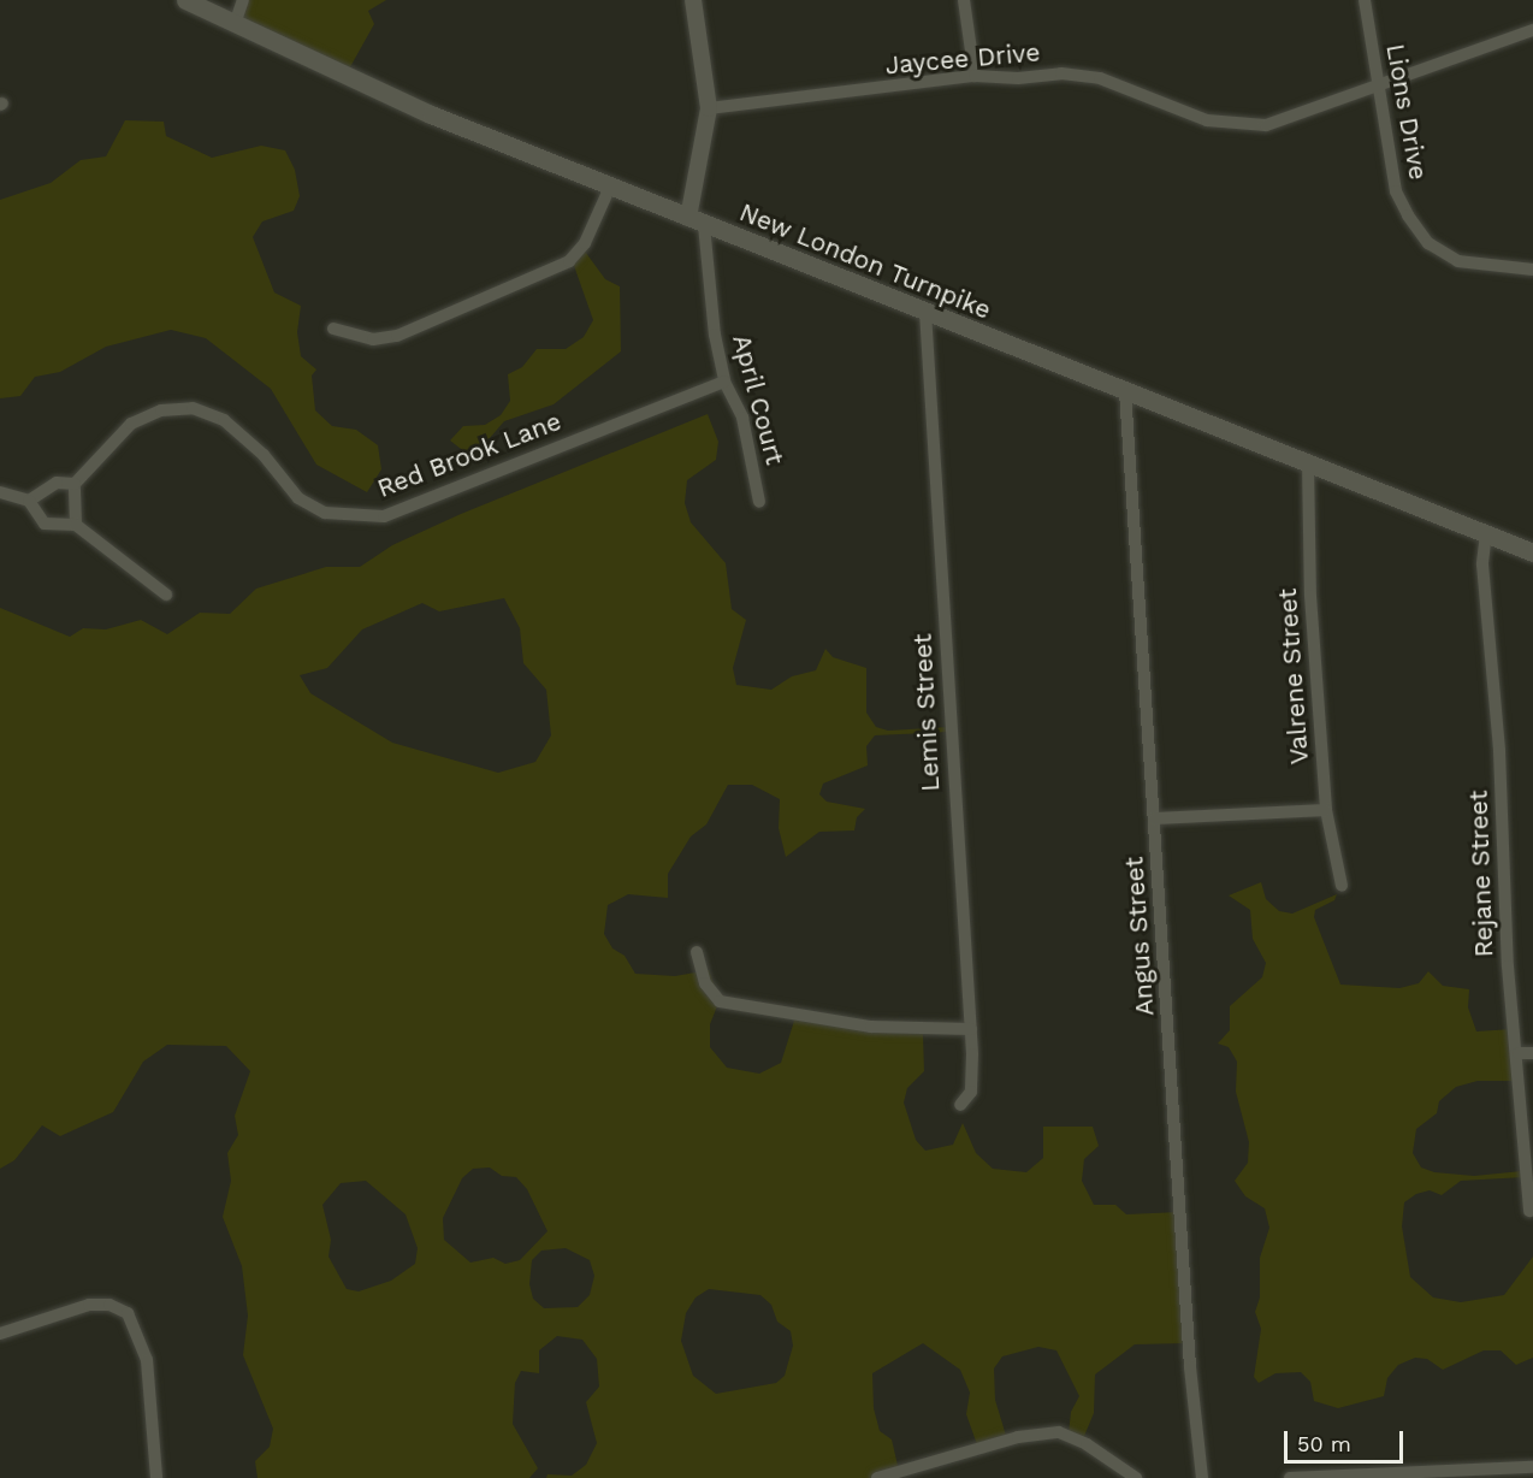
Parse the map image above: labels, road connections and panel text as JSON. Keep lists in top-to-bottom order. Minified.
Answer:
{"streets":{"main road":["New London Turnpike"],"street":["Jaycee Drive","Lions Drive","April Court","Red Brook Lane","Valrene Street","Lemis Street","Rejane Street","Angus Street"]},"crossings":[["Jaycee Drive","Lions Drive"],["New London Turnpike","April Court"],["New London Turnpike","Valrene Street"],["New London Turnpike","Lemis Street"],["New London Turnpike","Rejane Street"],["New London Turnpike","Angus Street"],["April Court","Red Brook Lane"]],"scale_bar":"50 m"}
